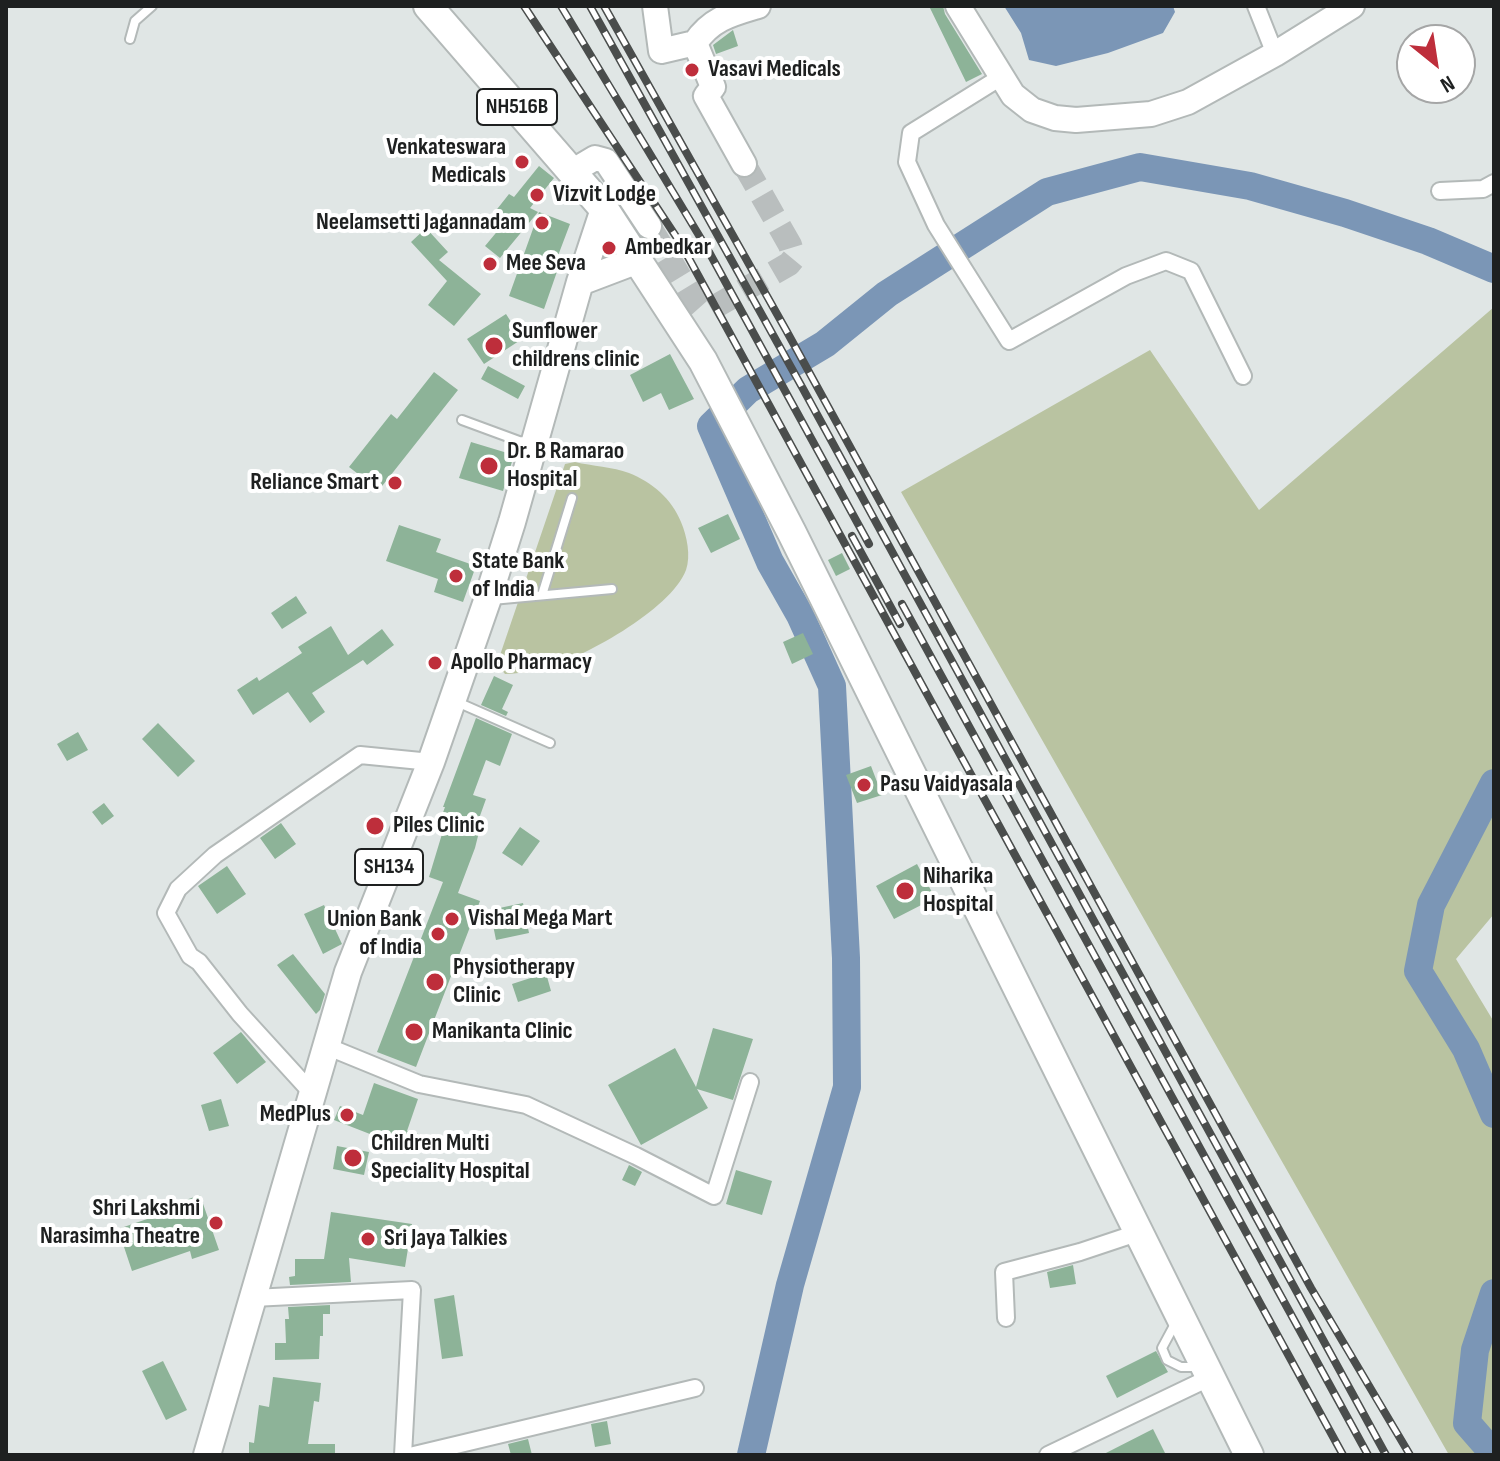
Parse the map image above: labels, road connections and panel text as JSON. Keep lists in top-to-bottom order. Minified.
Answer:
{"streets":{"highway":["NH516B"],"main road":["SH134"]},"crossings":[["NH516B","SH134"]],"places":["Vasavi Medicals","Venkateswara Medicals","Vizvit Lodge","Neelamsetti Jagannadam","Ambedkar","Mee Seva","Sunflower childrens clinic","Dr. B Ramarao Hospital","Reliance Smart","State Bank of India","Apollo Pharmacy","Pasu Vaidyasala","Piles Clinic","Niharika Hospital","Vishal Mega Mart","Union Bank of India","Physiotherapy Clinic","Manikanta Clinic","MedPlus","Children Multi Speciality Hospital","Shri Lakshmi Narasimha Theatre","Sri Jaya Talkies"],"north":"bottom right"}
